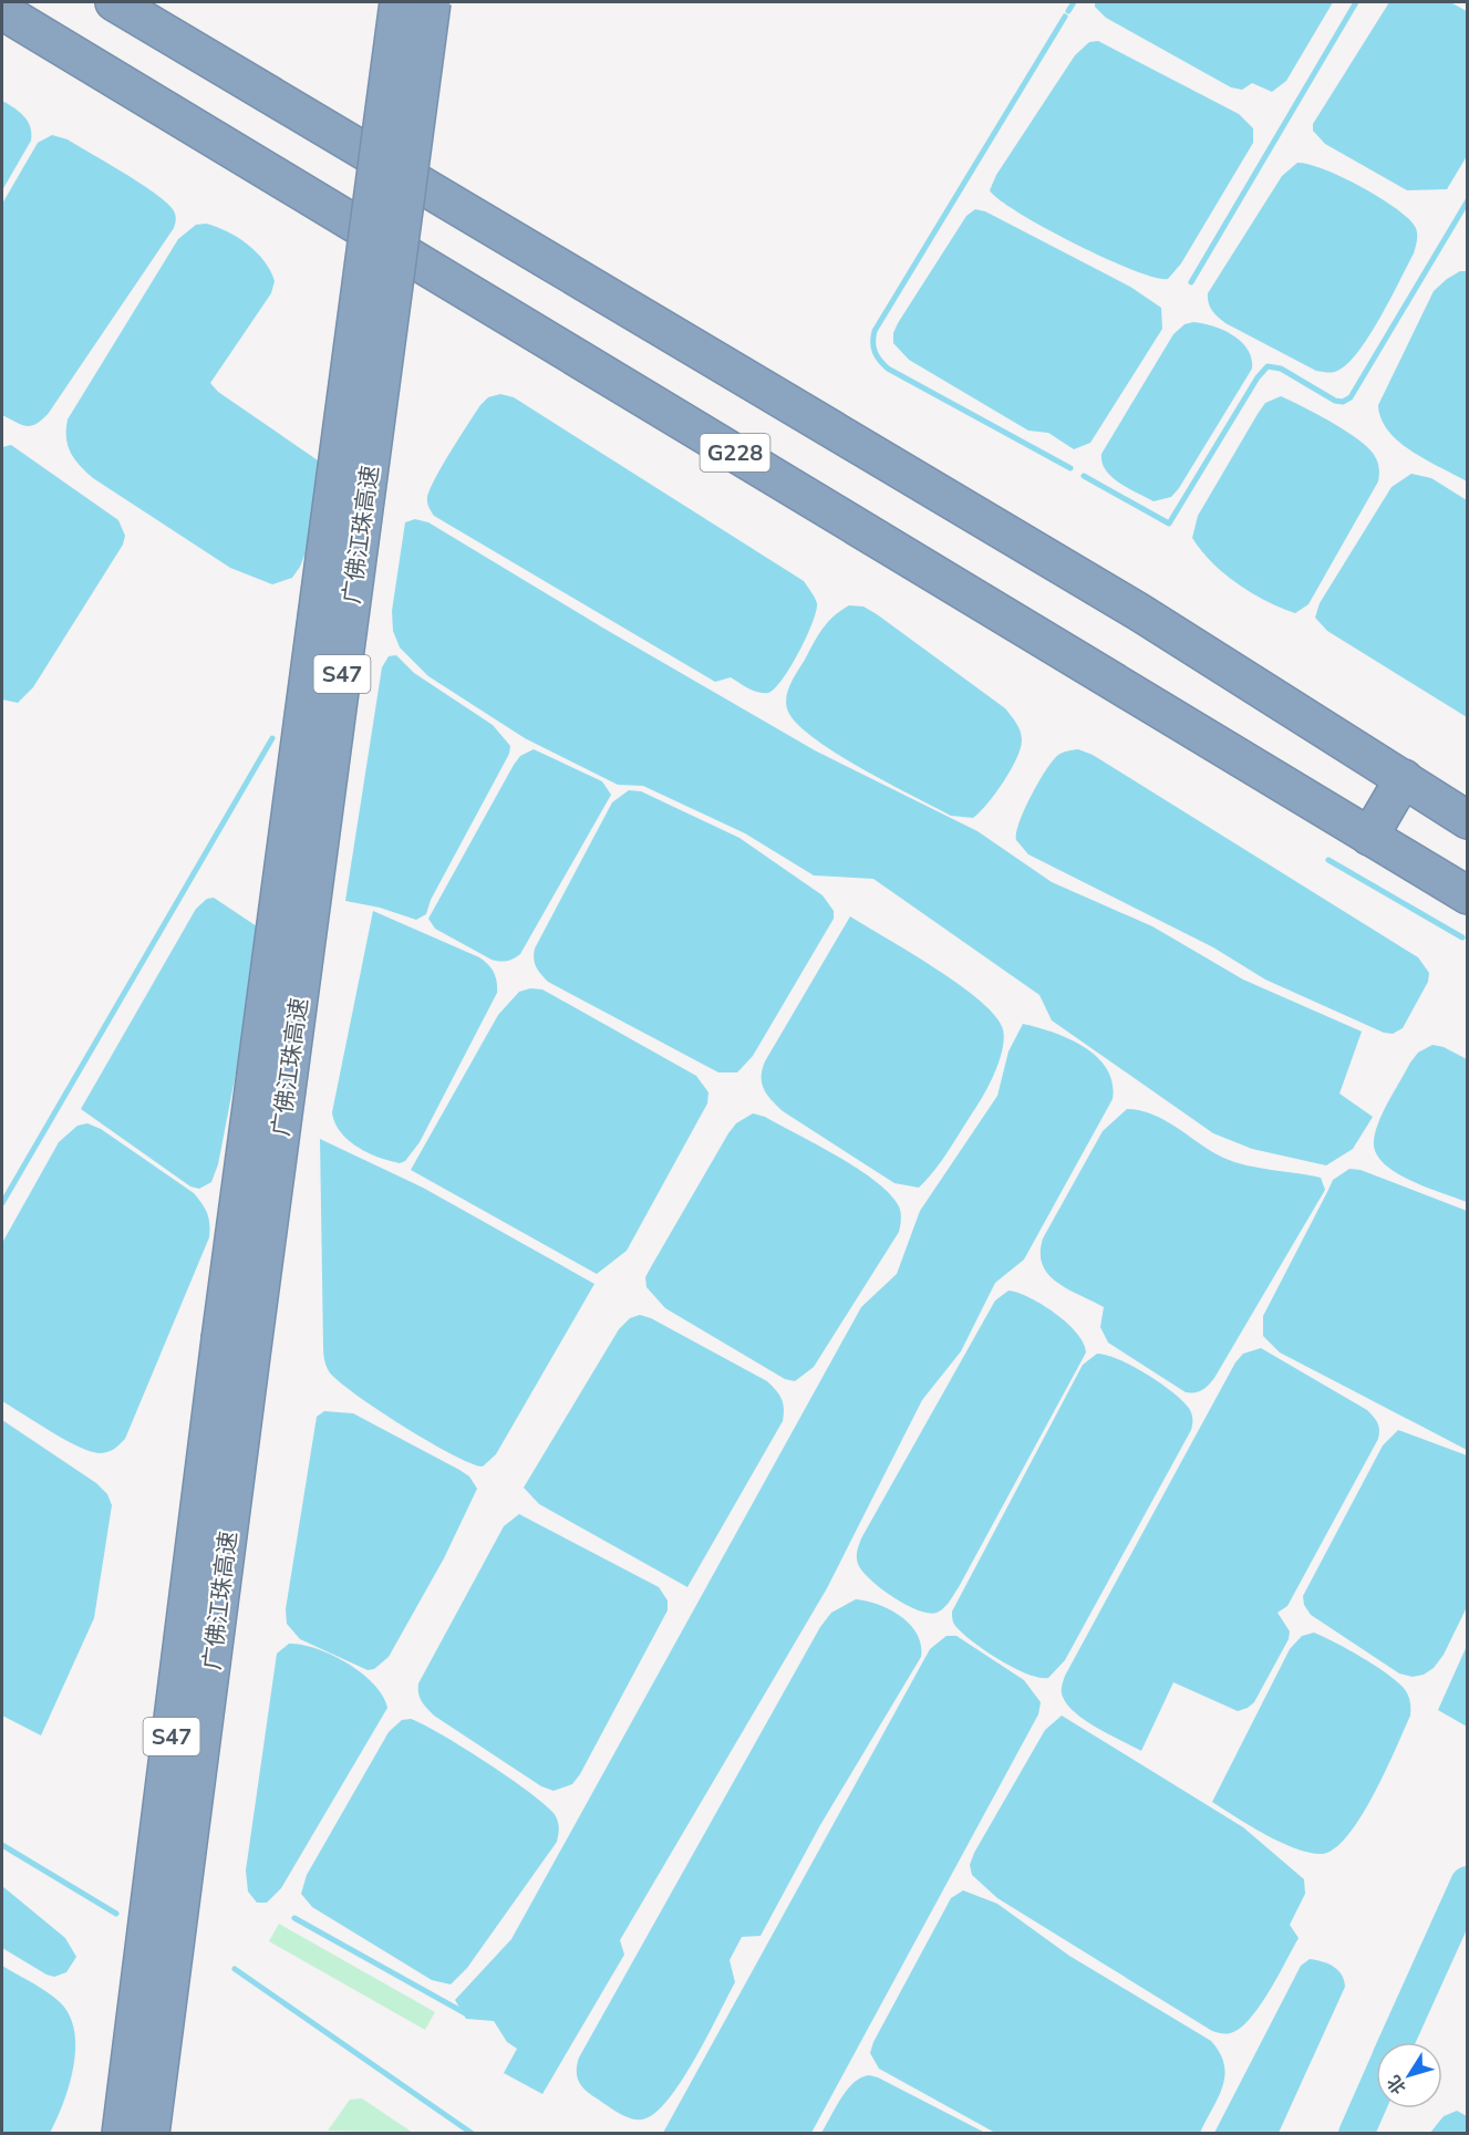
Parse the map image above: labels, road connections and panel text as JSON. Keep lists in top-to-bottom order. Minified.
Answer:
{"streets":{"highway":["G228","广佛江珠高速","S47"]},"north":"bottom left"}
